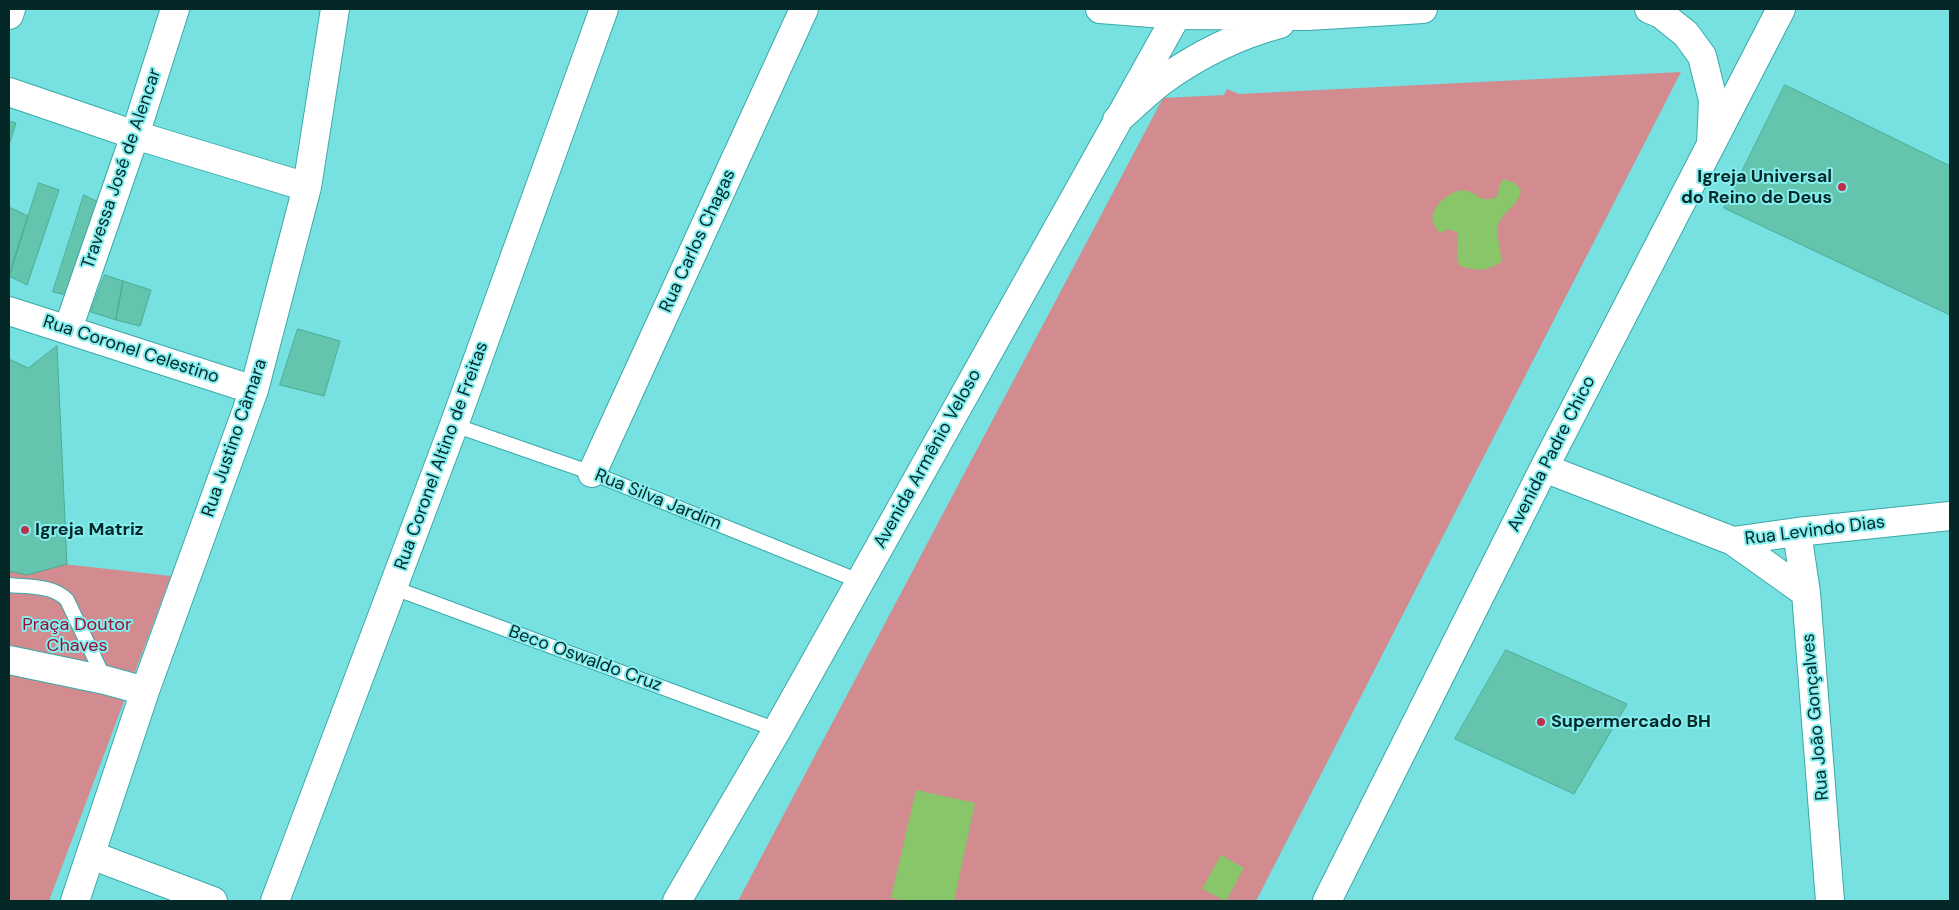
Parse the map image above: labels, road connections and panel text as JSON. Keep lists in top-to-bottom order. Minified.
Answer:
{"streets":{"street":["Travessa José de Alencar","Rua Carlos Chagas","Rua Coronel Celestino","Rua Justino Câmara","Avenida Padre Chico","Rua Coronel Altino de Freitas","Avenida Armênio Veloso","Rua Levindo Dias","Rua João Gonçalves"],"lane":["Rua Silva Jardim","Beco Oswaldo Cruz"]},"crossings":[["Travessa José de Alencar","Rua Coronel Celestino"],["Rua Carlos Chagas","Rua Silva Jardim"],["Rua Coronel Celestino","Rua Justino Câmara"],["Avenida Padre Chico","Rua Levindo Dias"],["Rua Coronel Altino de Freitas","Rua Silva Jardim"],["Rua Coronel Altino de Freitas","Beco Oswaldo Cruz"],["Avenida Armênio Veloso","Rua Silva Jardim"],["Avenida Armênio Veloso","Beco Oswaldo Cruz"],["Rua Levindo Dias","Rua João Gonçalves"]],"parks":["Praça Doutor Chaves"],"places":["Igreja Universal do Reino de Deus","Igreja Matriz","Supermercado BH"]}
